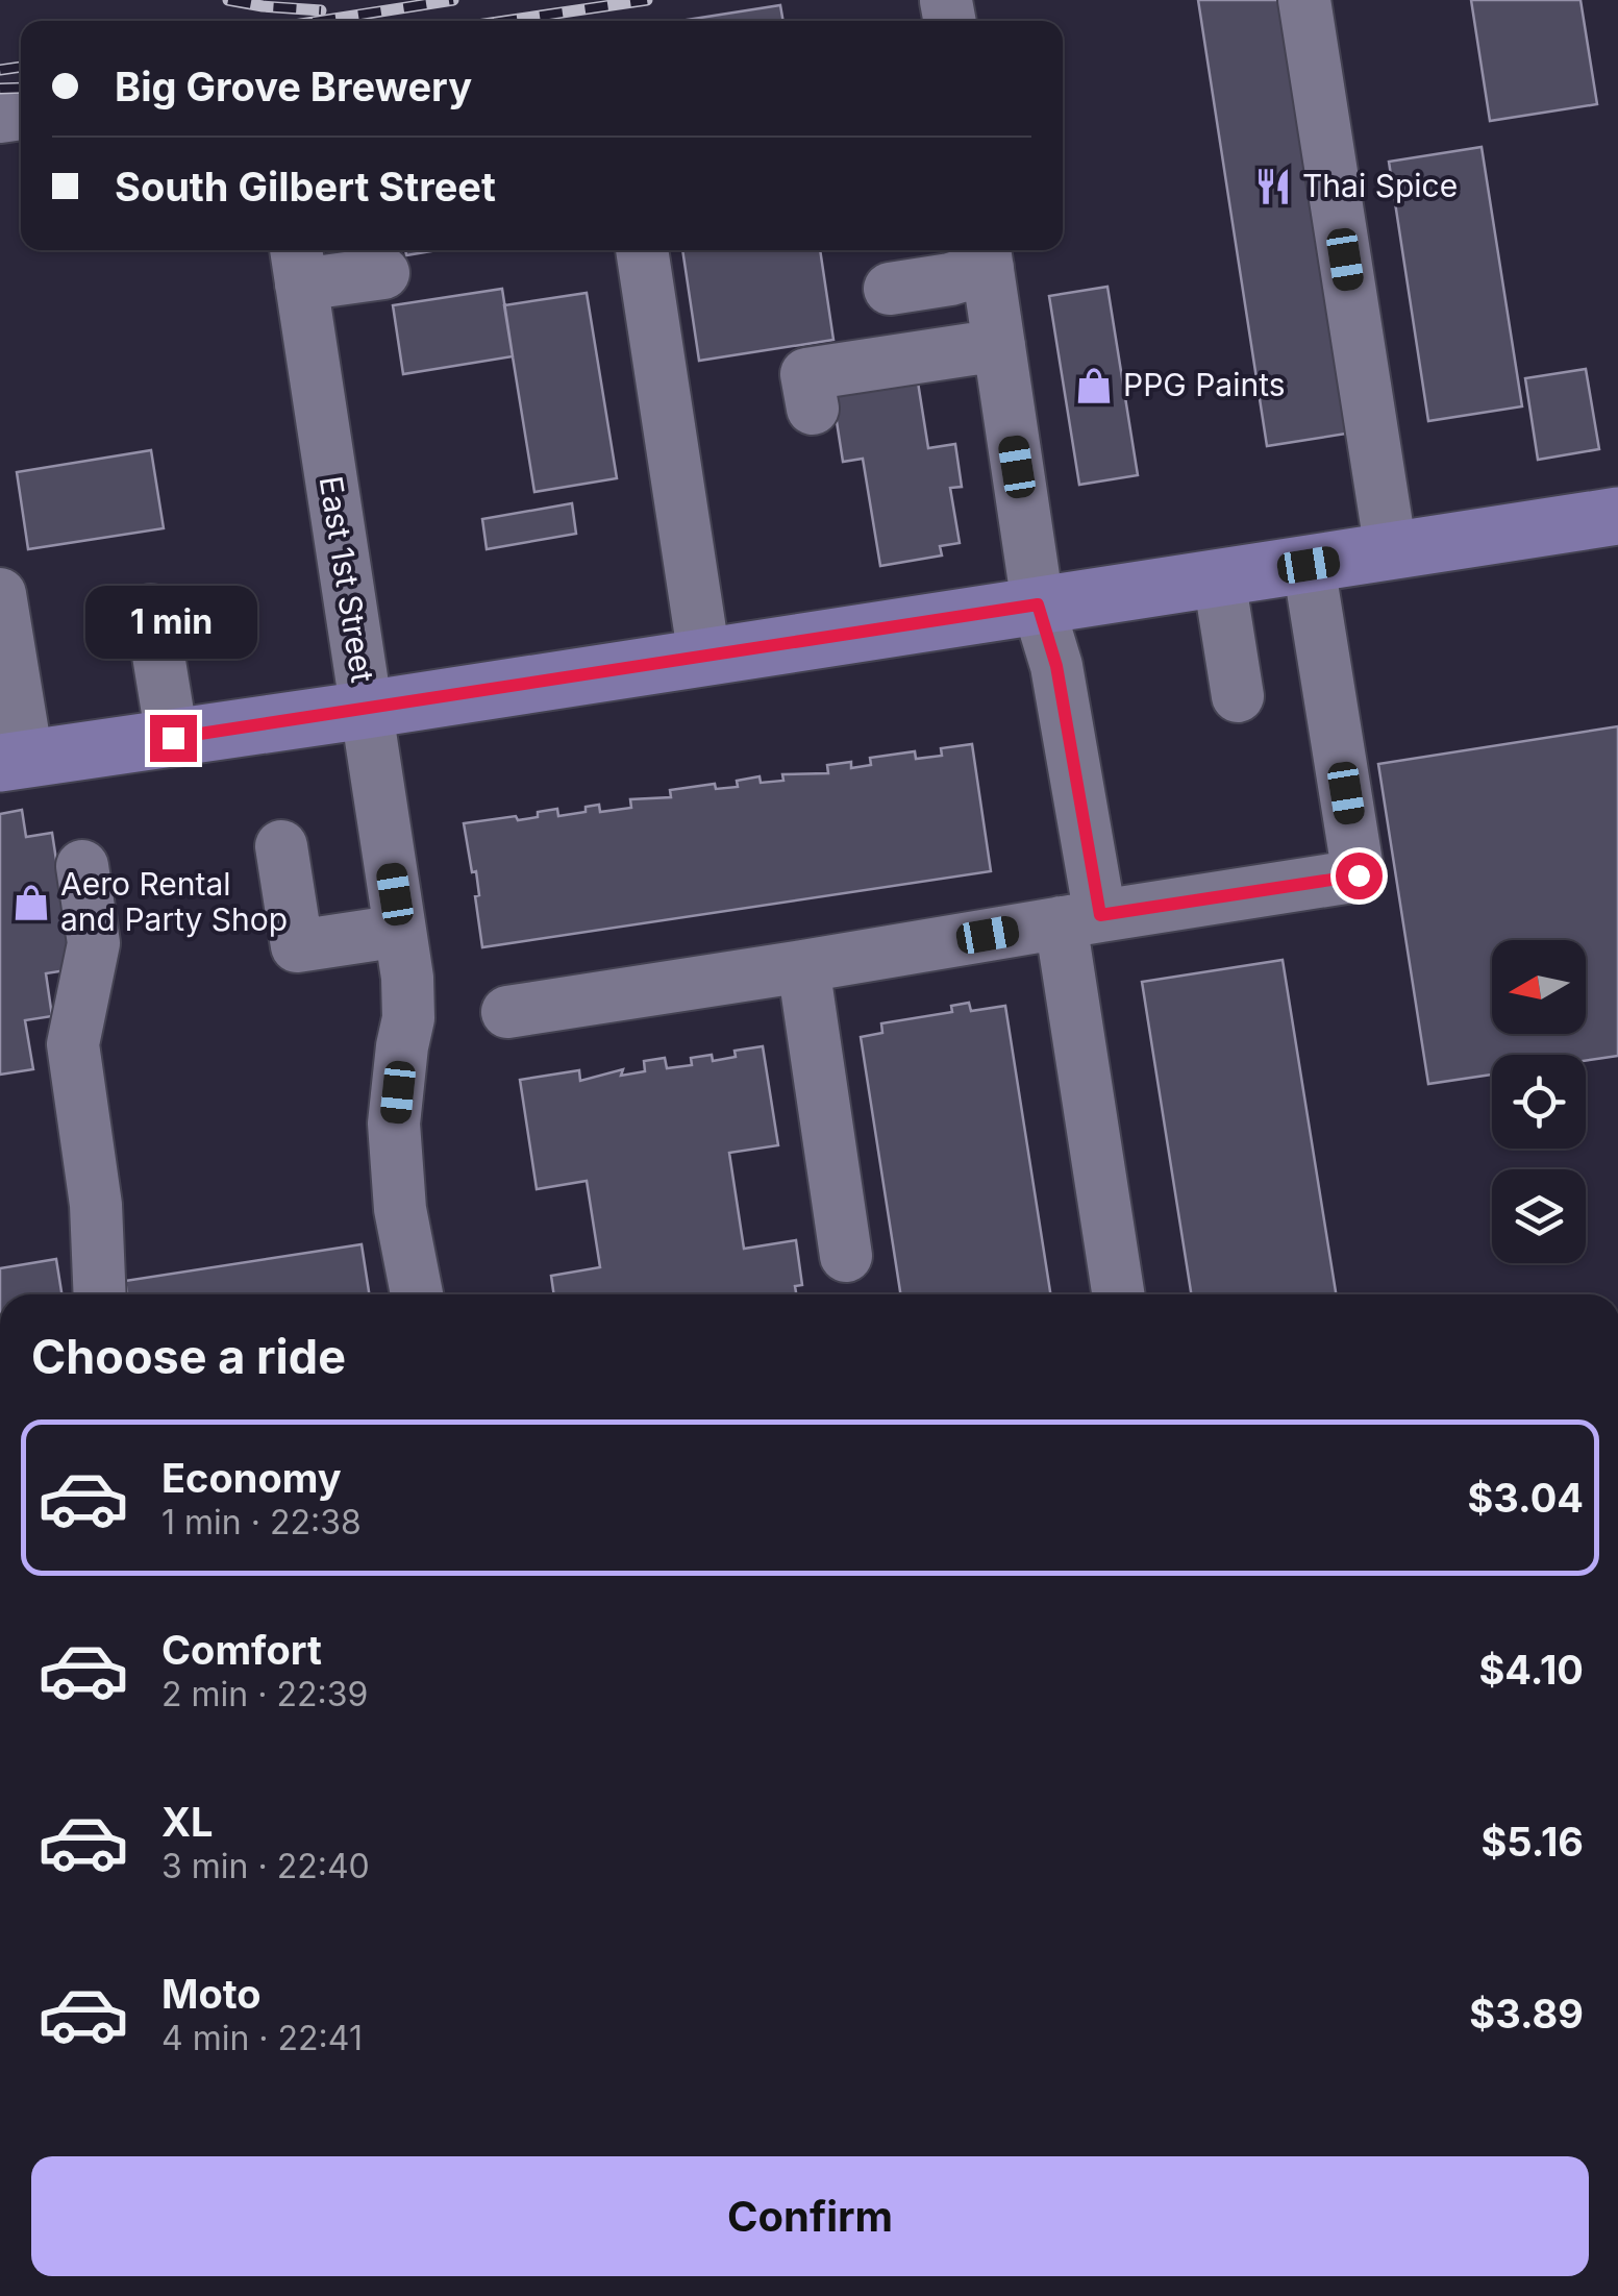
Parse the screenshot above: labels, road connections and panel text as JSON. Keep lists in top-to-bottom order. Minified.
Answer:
{"streets":{"street":["East 1st Street"]},"places":{"restaurant":["Thai Spice"],"shop":["PPG Paints","Aero Rental and Party Shop"]},"north":"left","page":{"banner":["Big Grove Brewery","South Gilbert Street"],"bubble":"1 min","heading":"Choose a ride","list":[{"name":"Economy","note":"1 min · 22:38","value":"$3.04"},{"name":"Comfort","note":"2 min · 22:39","value":"$4.10"},{"name":"XL","note":"3 min · 22:40","value":"$5.16"},{"name":"Moto","note":"4 min · 22:41","value":"$3.89"}],"buttons":"Confirm"}}
